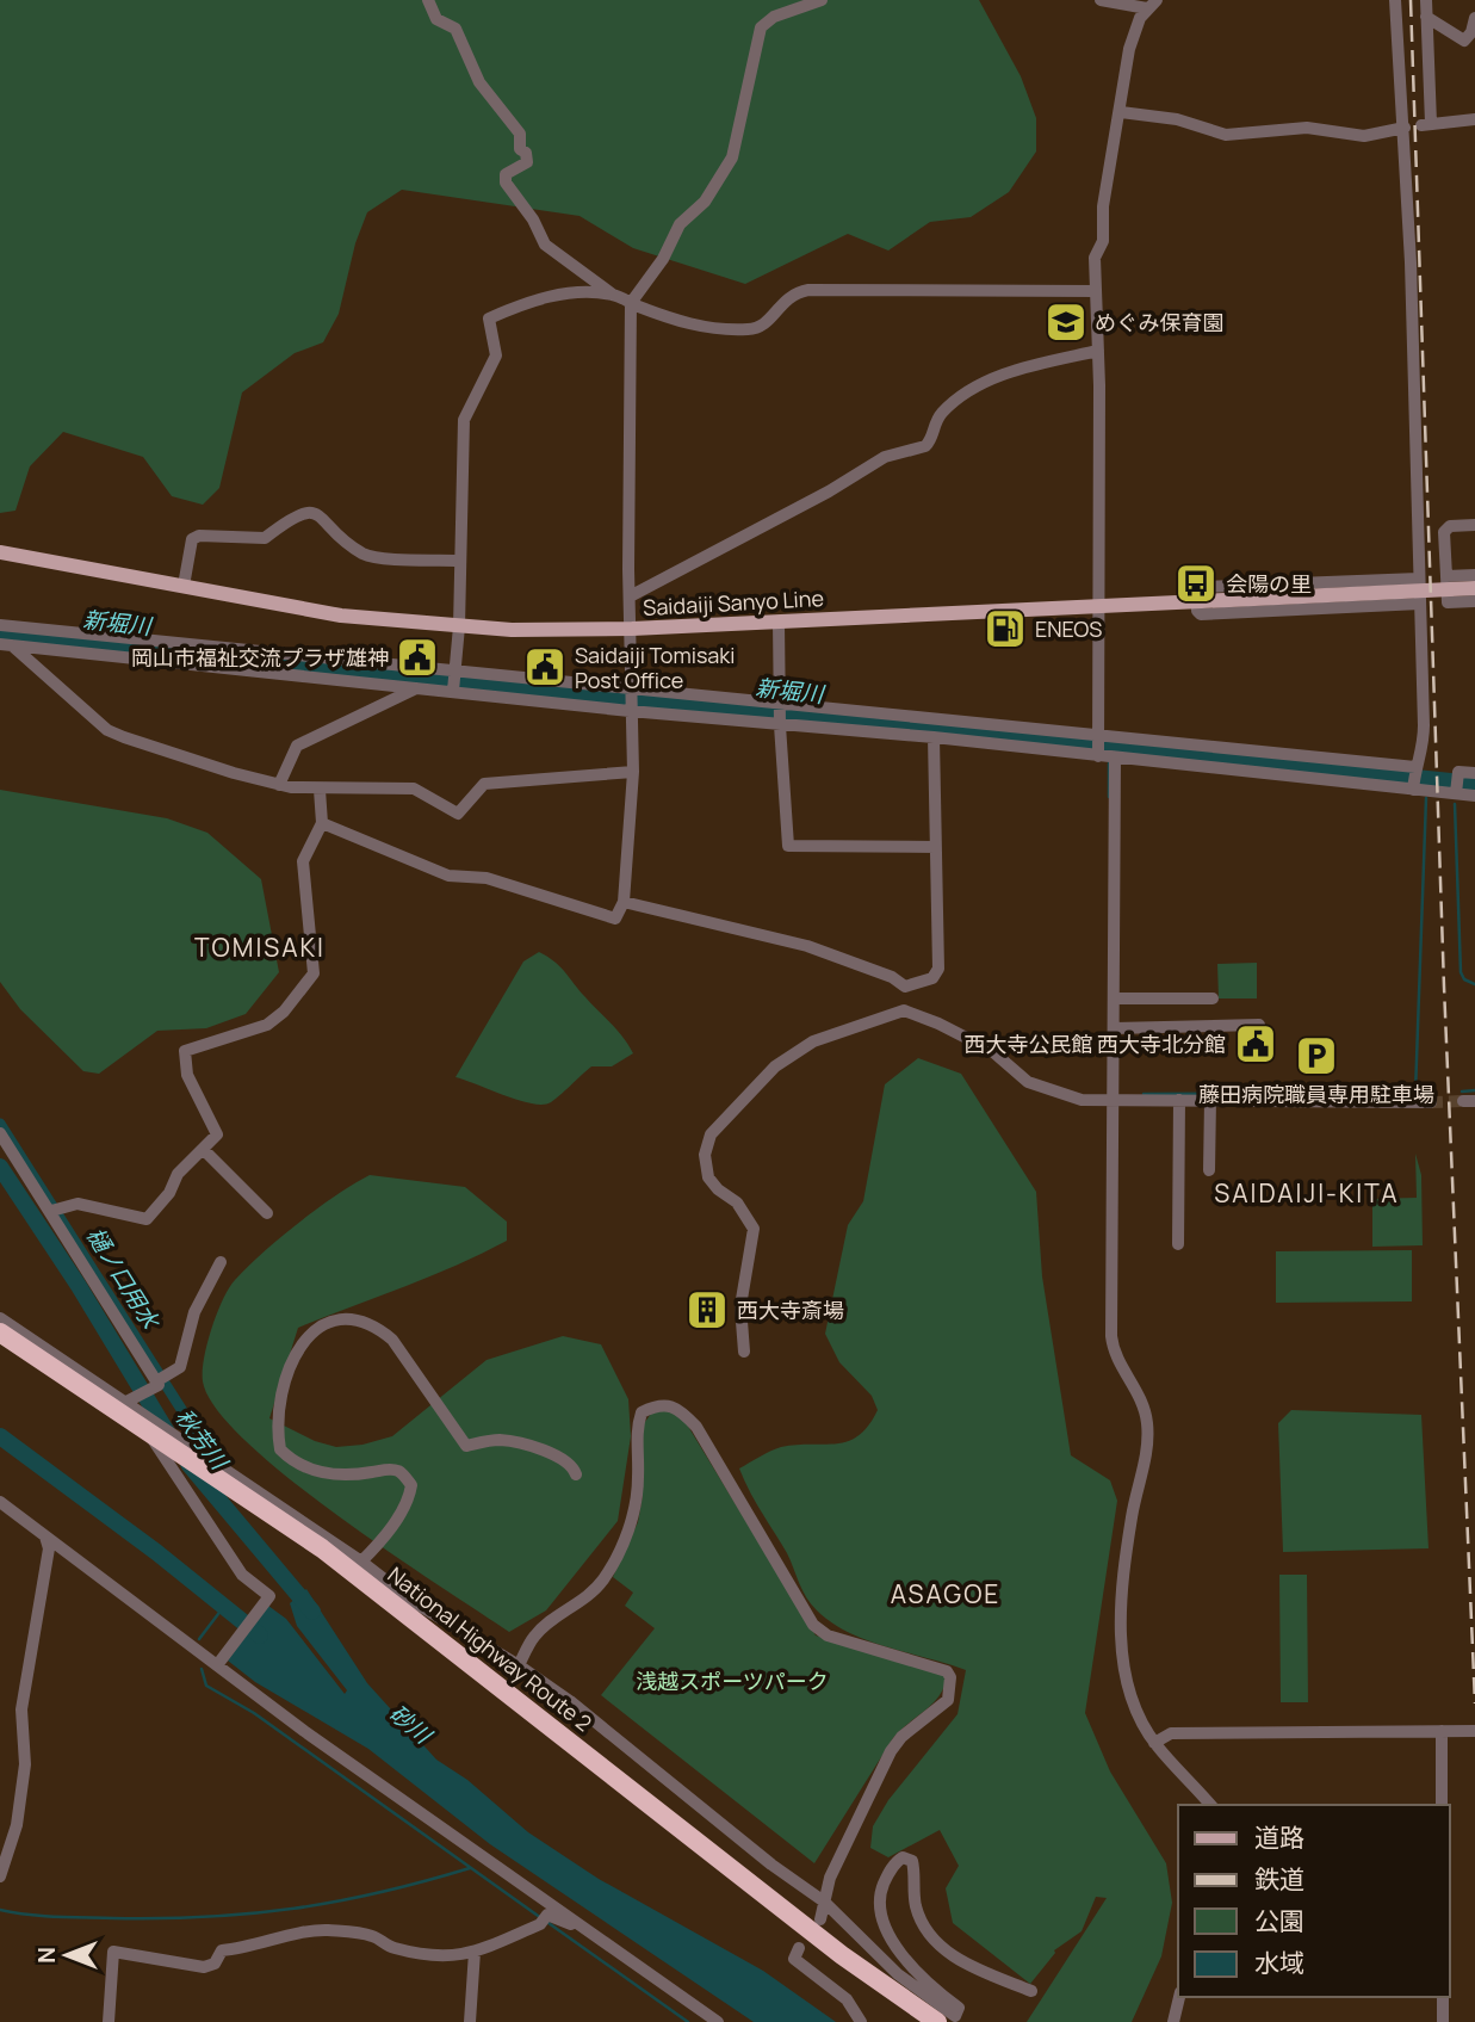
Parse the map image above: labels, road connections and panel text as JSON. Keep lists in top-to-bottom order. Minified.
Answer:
{"streets":{"highway":["National Highway Route 2"],"main road":["Saidaiji Sanyo Line"]},"districts":["TOMISAKI","SAIDAIJI-KITA","ASAGOE"],"water":["新堀川","樋ノ口用水","秋芳川","砂川"],"parks":["浅越スポーツパーク"],"places":{"school or university":["めぐみ保育園"],"bus stop":["会陽の里"],"fuel station":["ENEOS"],"public building":["岡山市福祉交流プラザ雄神","Saidaiji Tomisaki Post Office","西大寺公民館 西大寺北分館"],"parking":["藤田病院職員専用駐車場"],"building":["西大寺斎場"]},"legend":["道路","鉄道","公園","水域"],"north":"left"}
